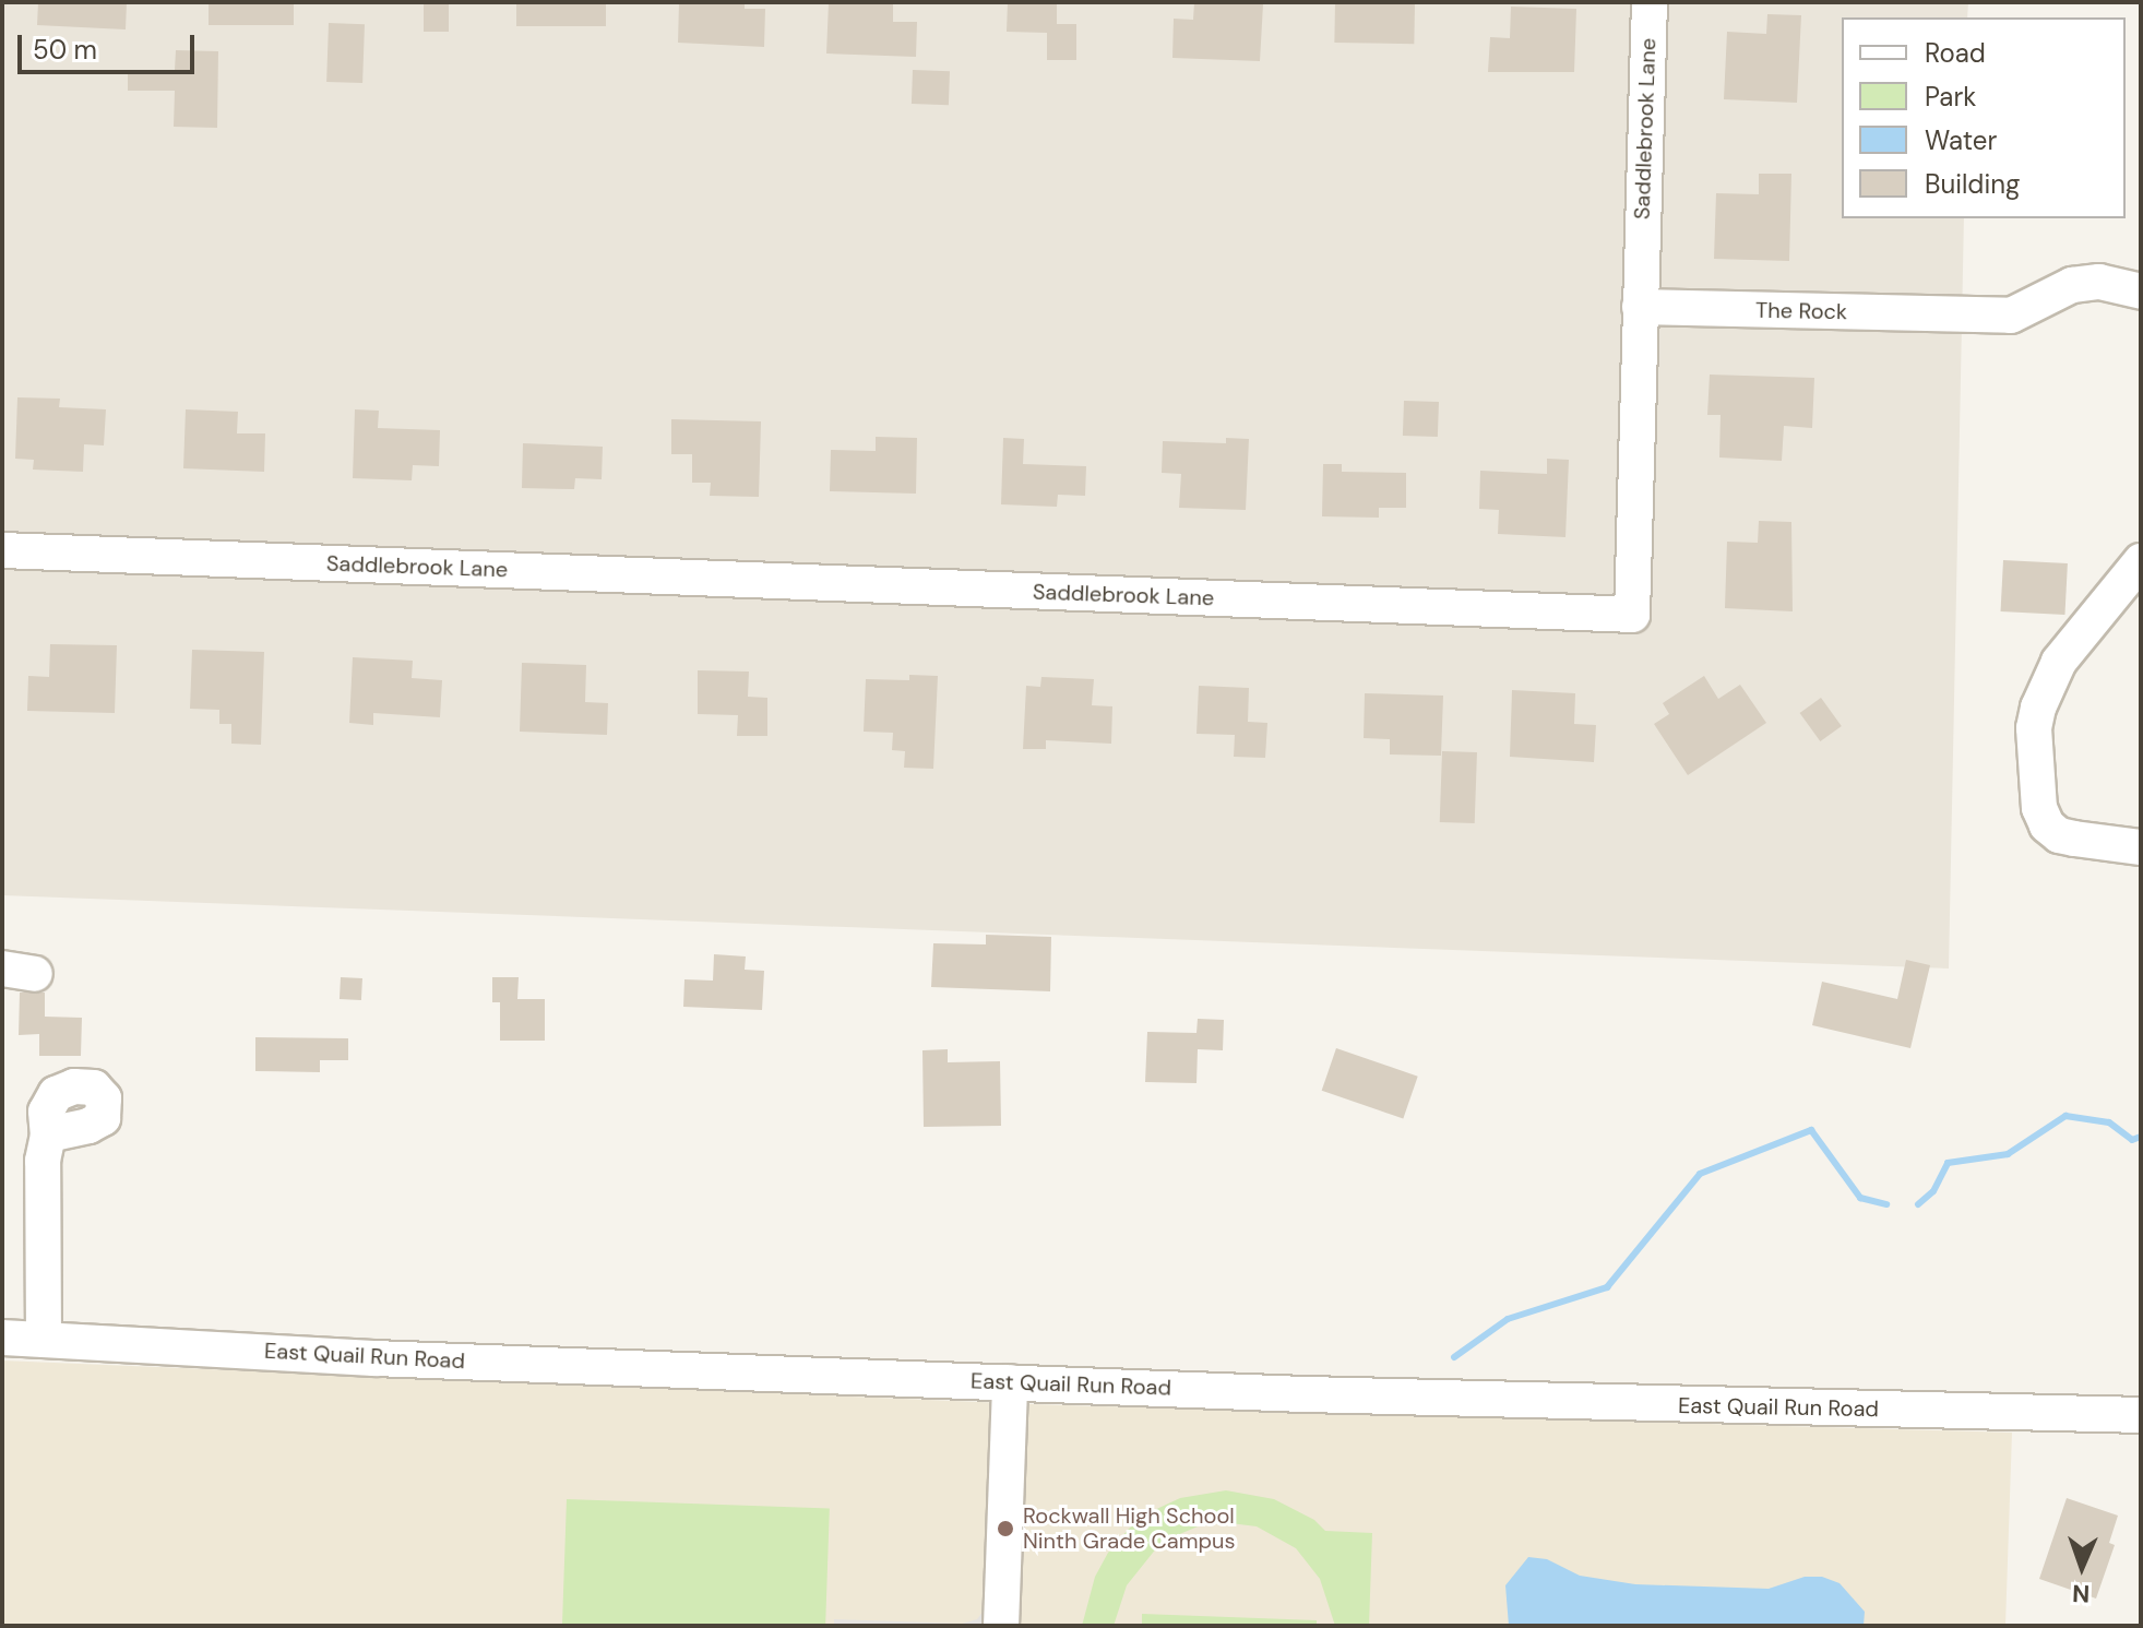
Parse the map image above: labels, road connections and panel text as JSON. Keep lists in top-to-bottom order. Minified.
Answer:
{"streets":{"street":["Saddlebrook Lane","The Rock","East Quail Run Road"]},"crossings":[["Saddlebrook Lane","The Rock"]],"places":["Rockwall High School Ninth Grade Campus"],"legend":["Road","Park","Water","Building"],"scale_bar":"50 m","north":"bottom"}
